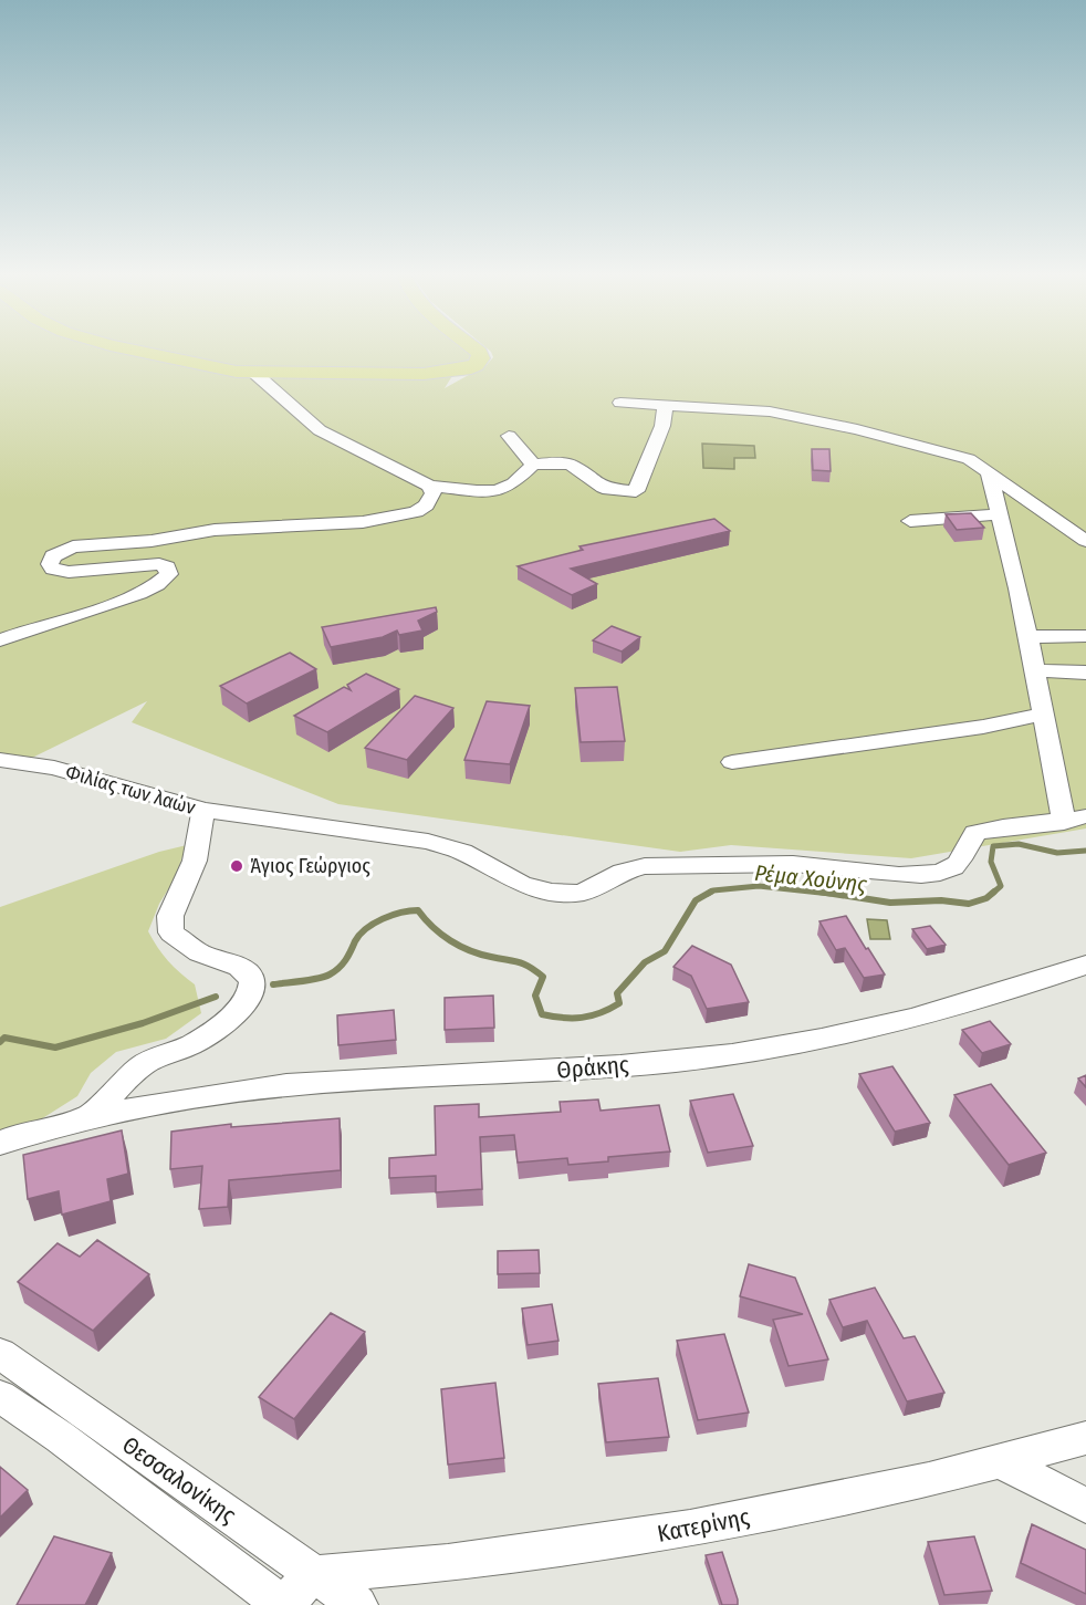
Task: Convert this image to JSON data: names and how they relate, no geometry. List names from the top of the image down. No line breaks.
{"streets":{"street":["Φιλίας των λαών","Θράκης","Θεσσαλονίκης","Κατερίνης"]},"crossings":[["Φιλίας των λαών","Θράκης"],["Θεσσαλονίκης","Κατερίνης"]],"water":["Ρέμα Χούνης"],"places":["Άγιος Γεώργιος"]}
